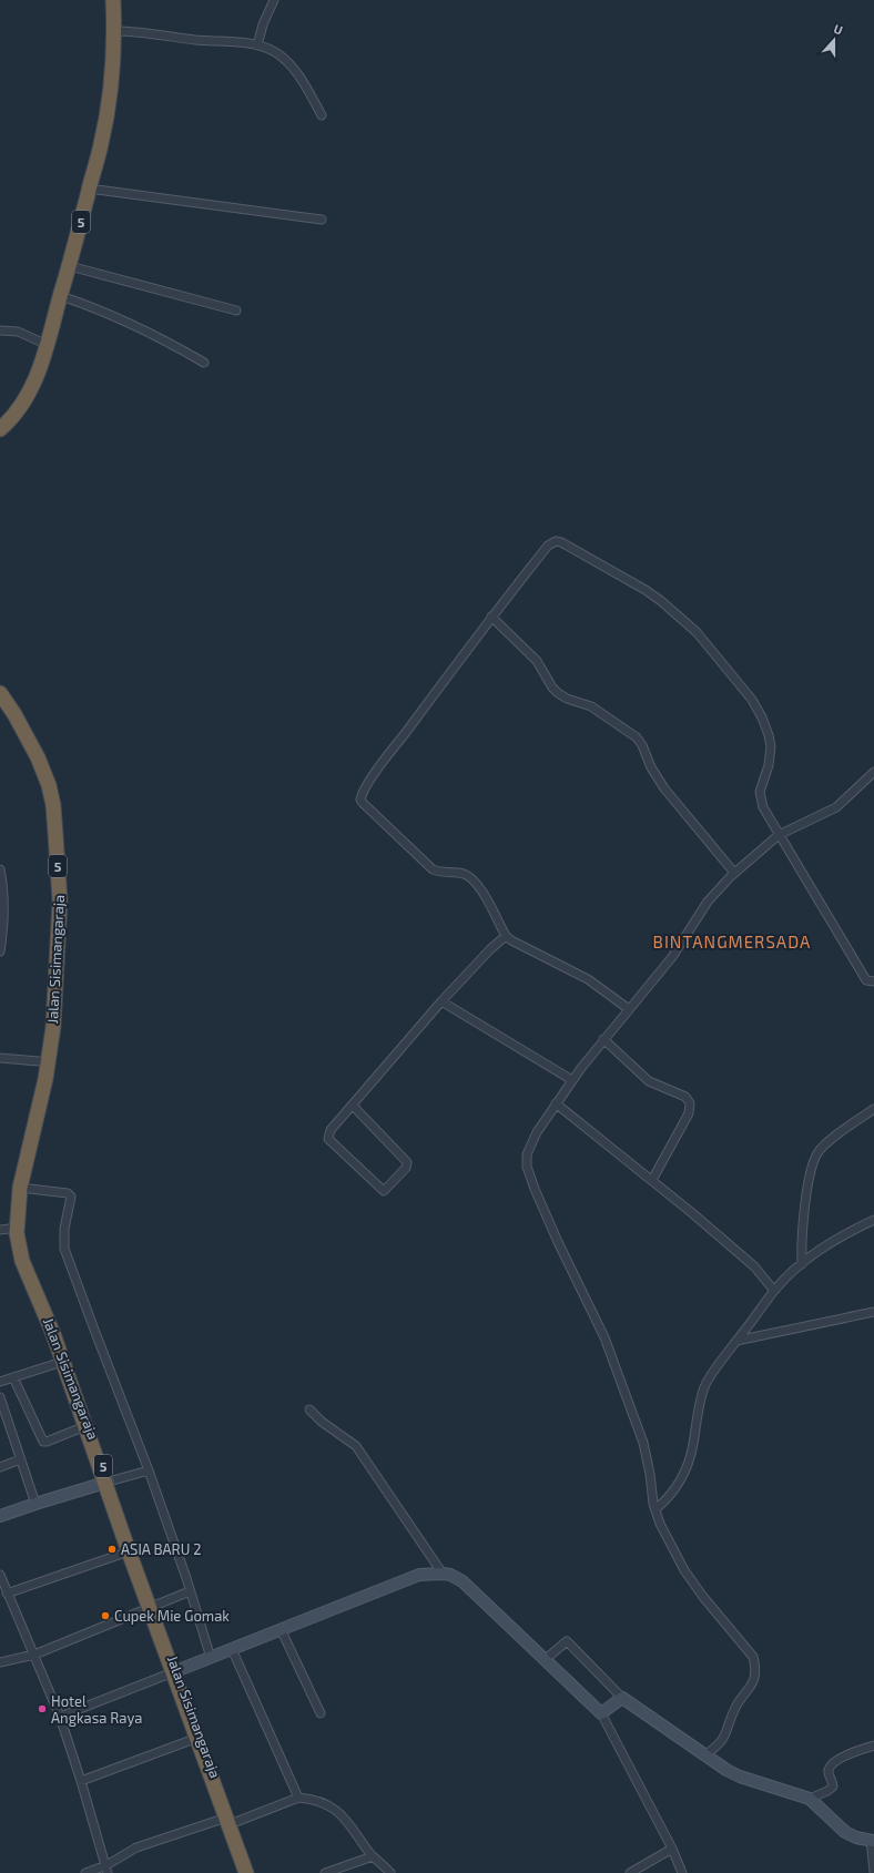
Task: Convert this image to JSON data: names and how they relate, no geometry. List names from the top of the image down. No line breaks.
{"streets":{"highway":["5","Jalan Sisimangaraja"]},"districts":["BINTANGMERSADA"],"places":["ASIA BARU 2","Cupek Mie Gomak","Hotel Angkasa Raya"],"north":"top"}
